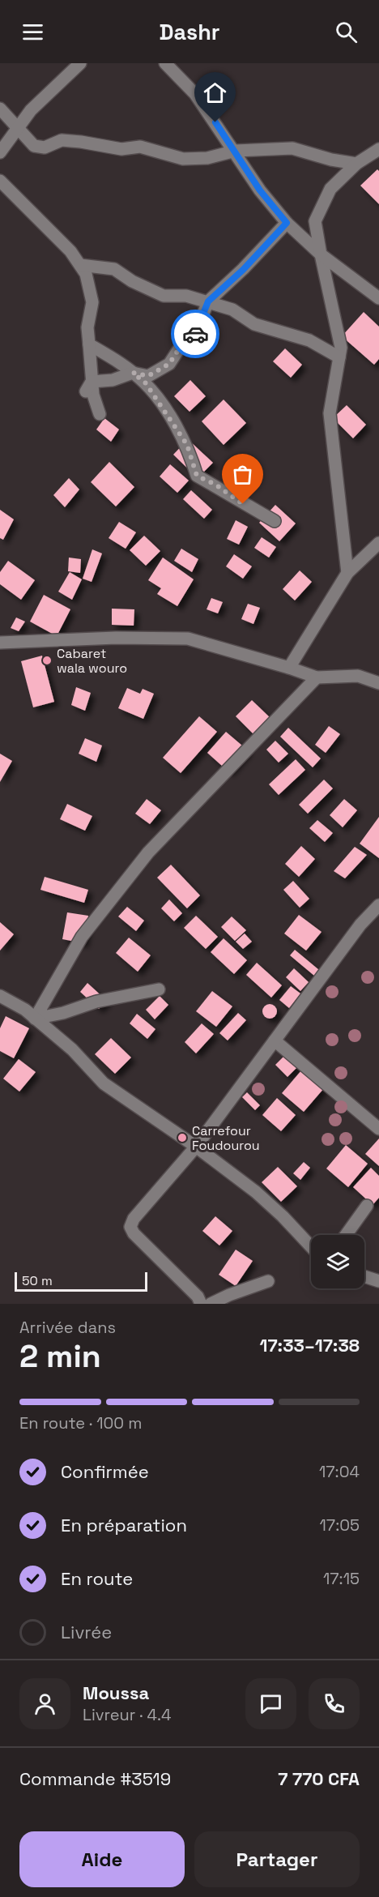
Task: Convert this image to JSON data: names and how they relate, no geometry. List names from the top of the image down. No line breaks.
{"places":["Cabaret wala wouro","Carrefour Foudourou"],"scale_bar":"50 m","page":{"header":"Dashr","scale":"50 m","heading":["2 min","Arrivée dans","17:33–17:38"],"panel":["Moussa","Livreur · 4.4","Commande #3519","7 770 CFA"],"bar":"En route · 100 m","list":[["Confirmée","17:04"],["En préparation","17:05"],["En route","17:15"],"Livrée"],"buttons":["Aide","Partager"]}}
